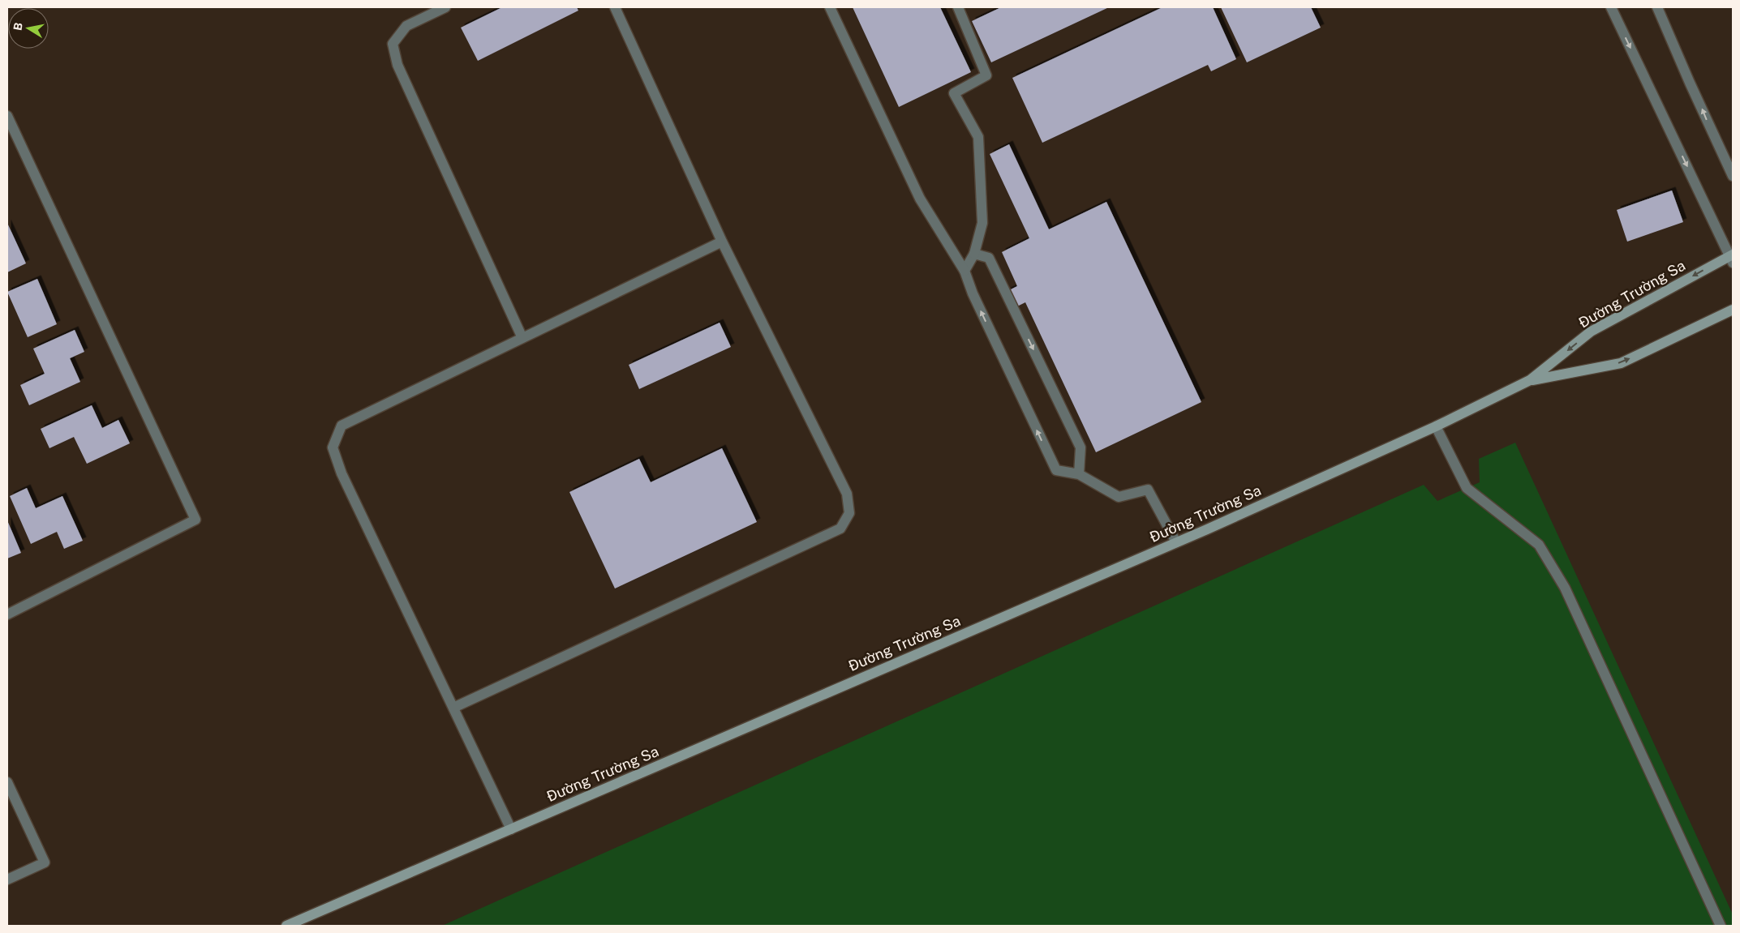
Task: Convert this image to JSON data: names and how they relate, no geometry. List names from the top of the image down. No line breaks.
{"streets":{"main road":["Đường Trường Sa"]},"north":"left"}
